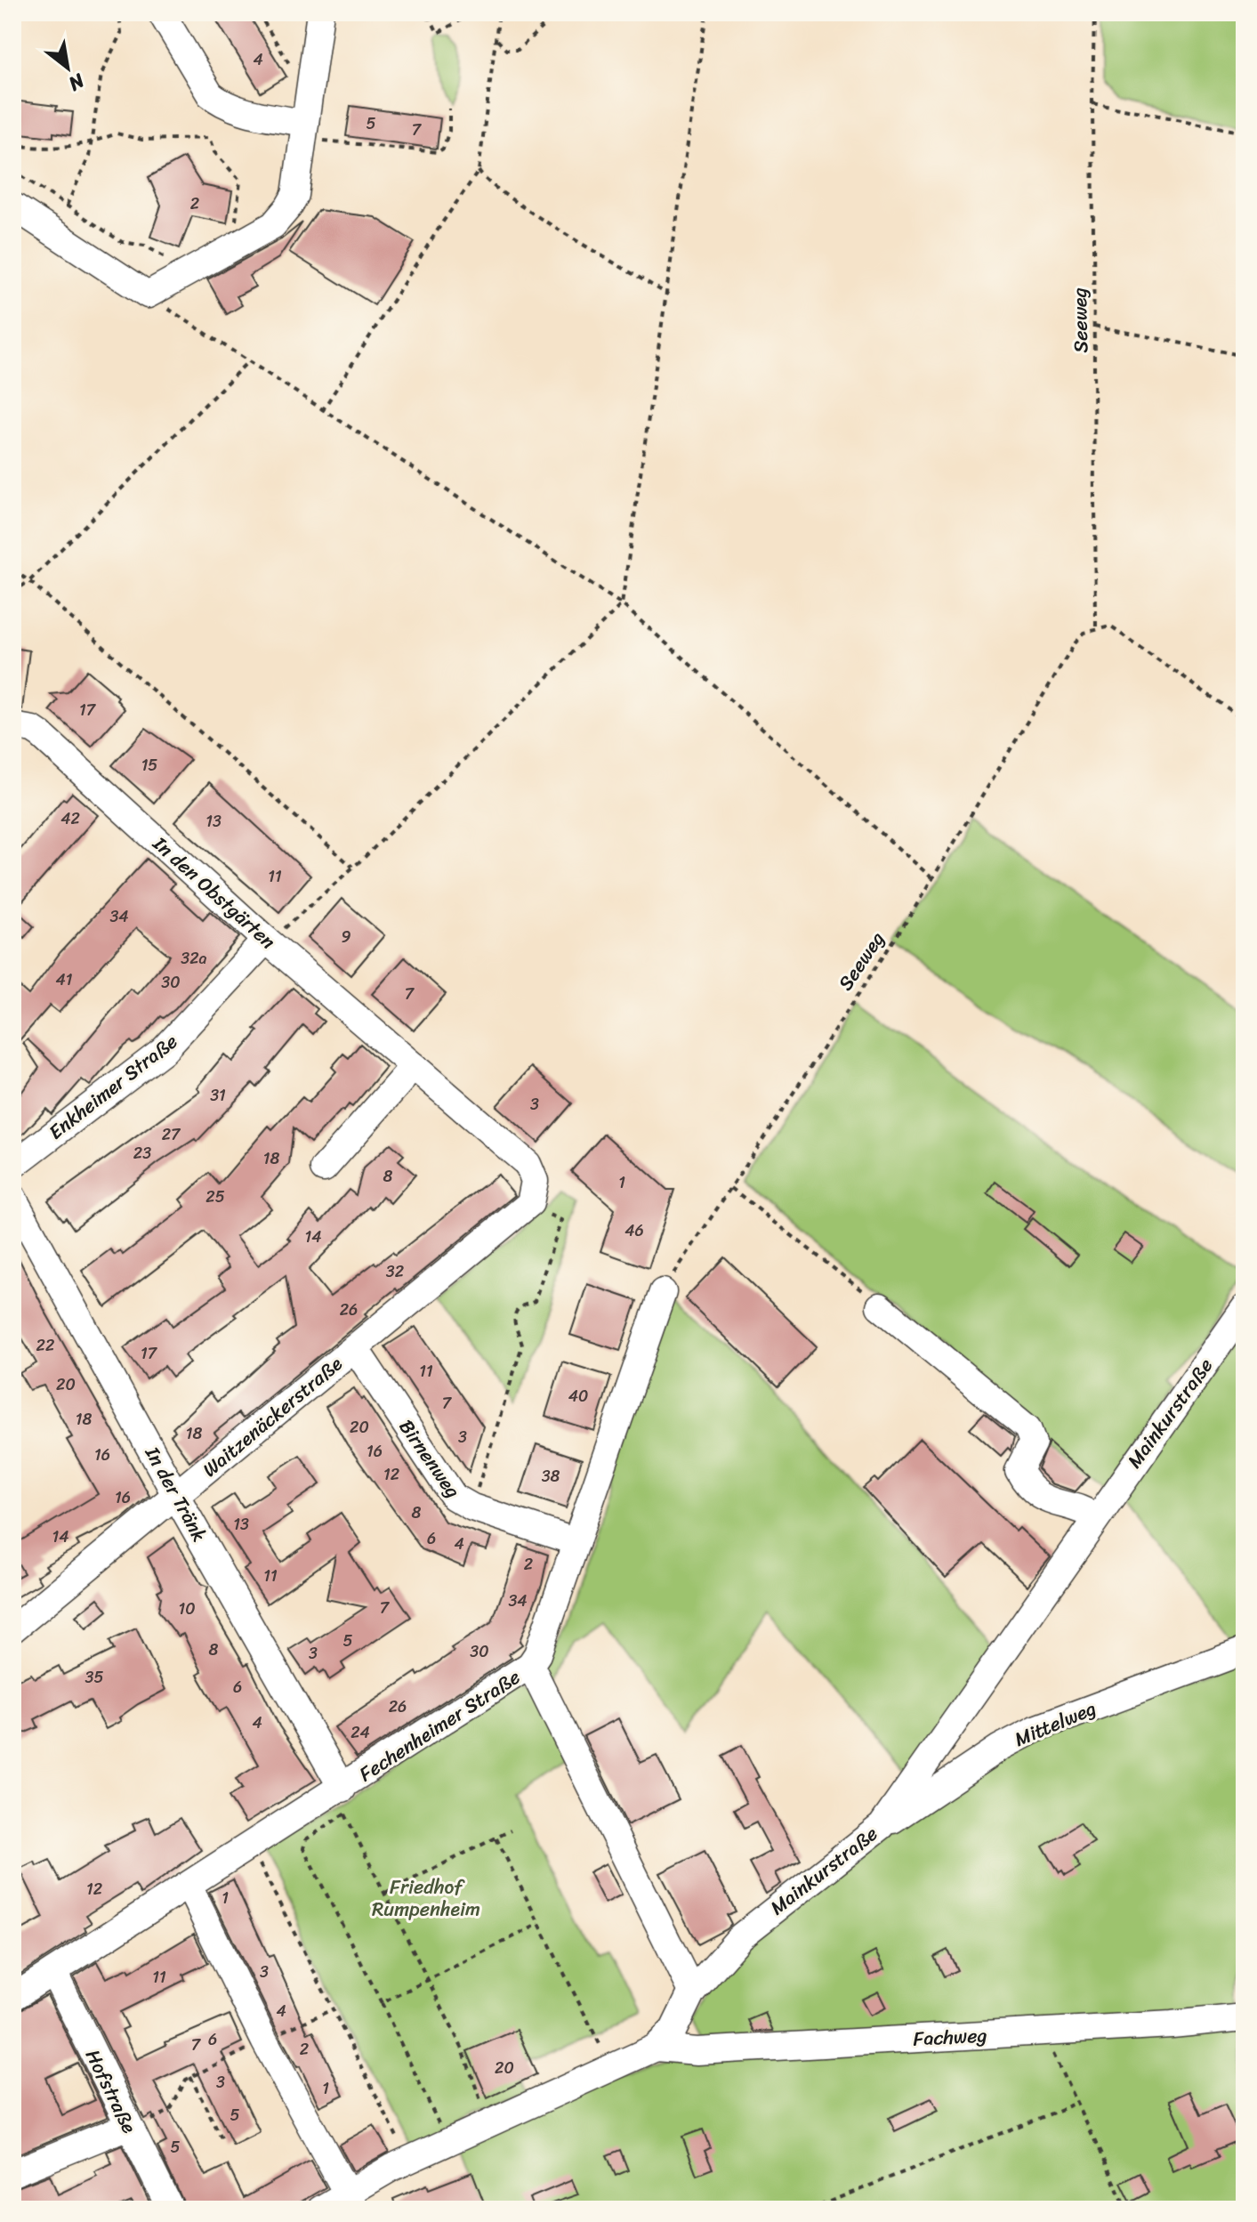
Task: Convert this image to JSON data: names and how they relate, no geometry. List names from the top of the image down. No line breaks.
{"streets":{"street":["In den Obstgärten","Enkheimer Straße","Mainkurstraße","Waitzenäckerstraße","Birnenweg","In der Tränk","Mittelweg","Fechenheimer Straße","Fachweg","Hofstraße"],"path":["Seeweg"]},"crossings":[["Seeweg","Fechenheimer Straße"],["In den Obstgärten","Enkheimer Straße"],["In den Obstgärten","Waitzenäckerstraße"],["Mainkurstraße","Mittelweg"],["Mainkurstraße","Fachweg"],["Waitzenäckerstraße","Birnenweg"],["Waitzenäckerstraße","In der Tränk"],["Birnenweg","Fechenheimer Straße"],["In der Tränk","Fechenheimer Straße"],["Fechenheimer Straße","Hofstraße"]],"parks":["Friedhof Rumpenheim"],"house_numbers":["4","5","7","2","17","15","42","13","11","34","9","32a","41","30","7","31","3","27","23","18","8","1","25","46","14","32","26","22","17","11","20","40","7","18","20","18","3","16","16","12","38","16","8","13","14","6","4","2","11","34","7","10","5","8","30","3","35","6","26","4","24","12","1","3","11","4","6","7","2","20","3","1","5","5"],"north":"bottom right"}
